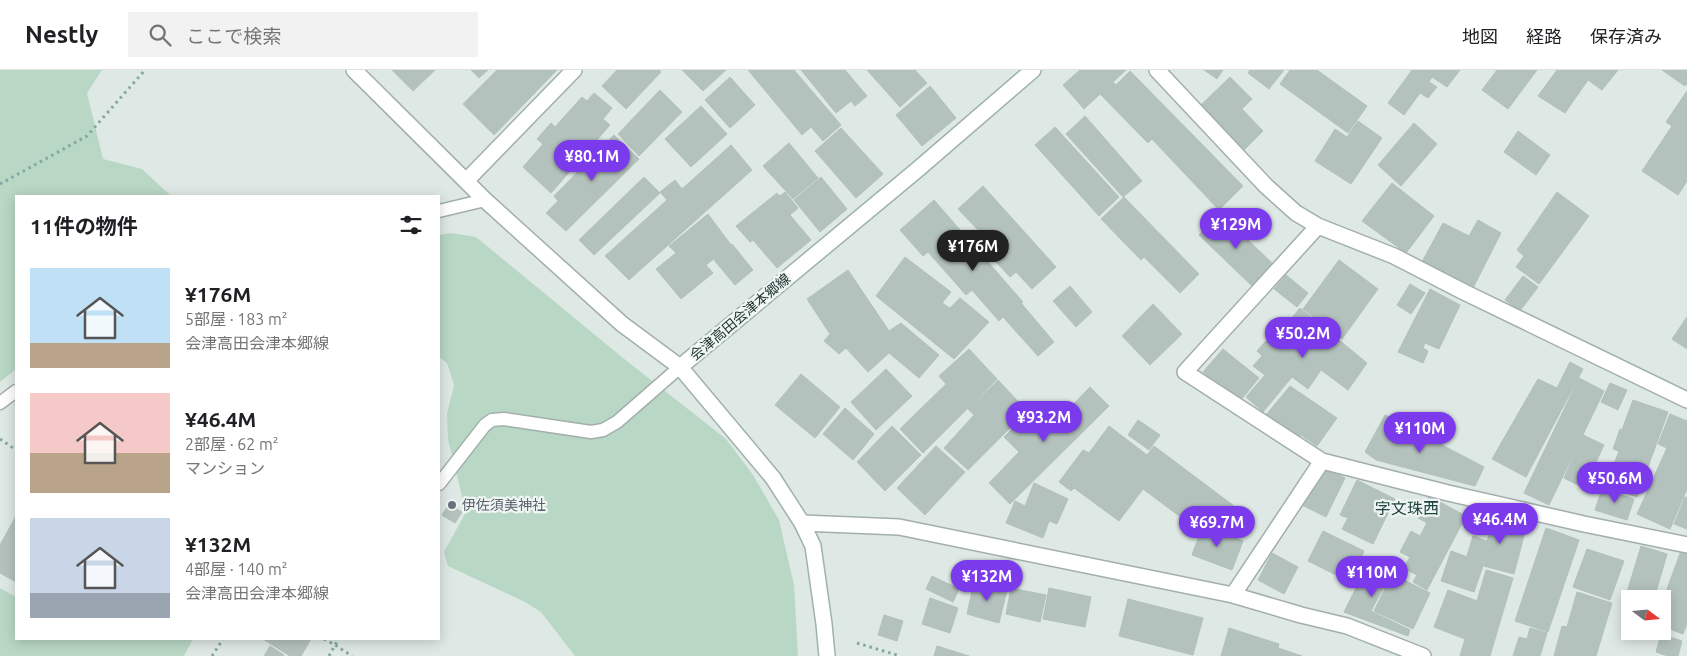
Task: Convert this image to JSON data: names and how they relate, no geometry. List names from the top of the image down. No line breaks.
{"streets":{"street":["会津高田会津本郷線"]},"districts":["字文珠西"],"places":["伊佐須美神社"],"north":"right","page":{"header":"Nestly","search":"ここで検索","nav":["地図","経路","保存済み"],"price":["¥80.1M","¥129M","¥176M","¥50.2M","¥93.2M","¥110M","¥50.6M","¥46.4M","¥69.7M","¥110M","¥132M"],"heading":"11件の物件","list":[{"name":"¥176M","note":"5部屋 · 183 m² · 会津高田会津本郷線"},{"name":"¥46.4M","note":"2部屋 · 62 m² · マンション"},{"name":"¥132M","note":"4部屋 · 140 m² · 会津高田会津本郷線"}]}}
